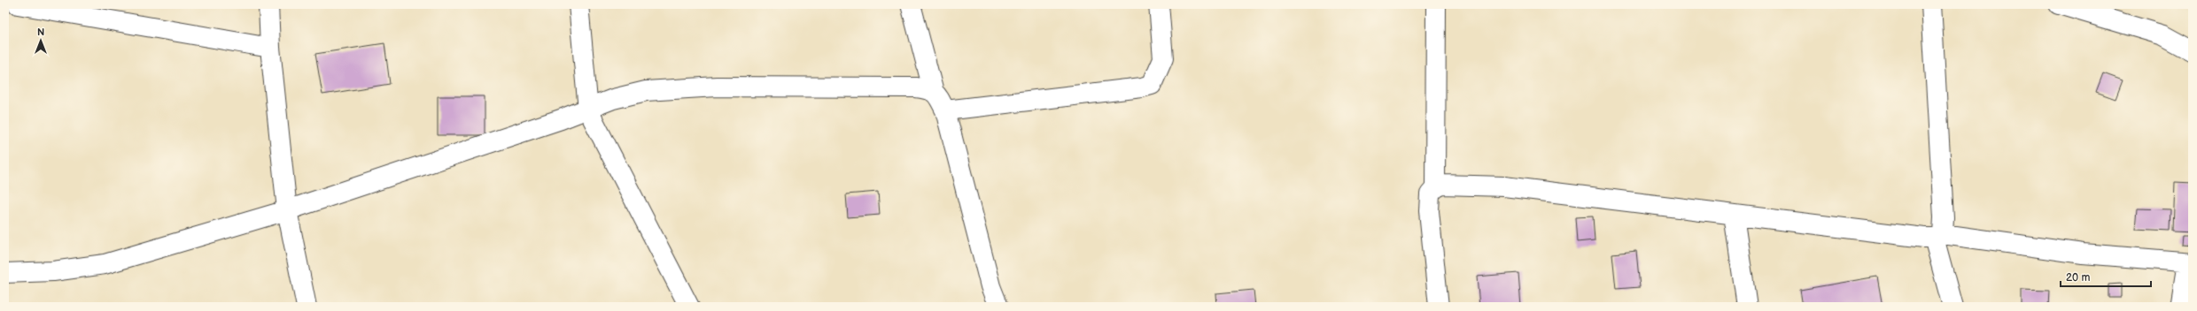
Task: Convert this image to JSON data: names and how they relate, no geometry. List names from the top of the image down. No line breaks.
{"scale_bar":"20 m","north":"top"}
